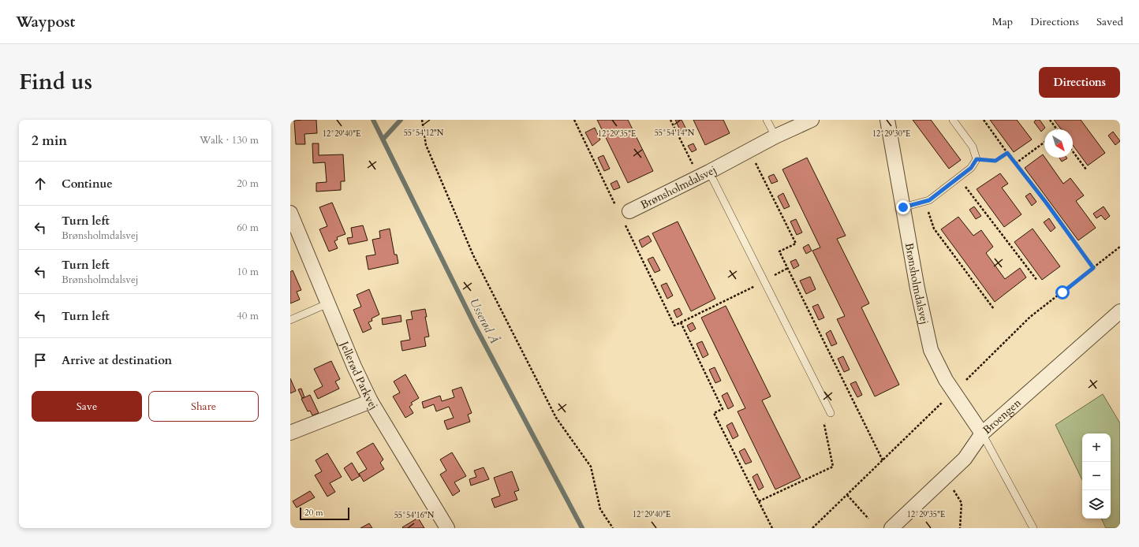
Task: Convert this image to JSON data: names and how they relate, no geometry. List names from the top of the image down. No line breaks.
{"streets":{"street":["Brønsholmdalsvej","Jellerød Parkvej","Broengen"]},"crossings":[["Brønsholmdalsvej","Broengen"]],"water":["Usserød Å"],"scale_bar":"20 m","north":"bottom right","page":{"header":"Waypost","nav":["Map","Directions","Saved"],"title":"Find us","buttons":["Directions",["Save","Share"]],"heading":["2 min","Walk · 130 m"],"list":[["Continue","20 m"],["Turn left","Brønsholmdalsvej","60 m"],["Turn left","Brønsholmdalsvej","10 m"],["Turn left","40 m"],"Arrive at destination"],"map_buttons":["+","−"],"scale":"20 m"},"coordinates":["55°54'12\"N","55°54'14\"N","12°29'40\"E","12°29'35\"E","12°29'30\"E","55°54'16\"N"]}
